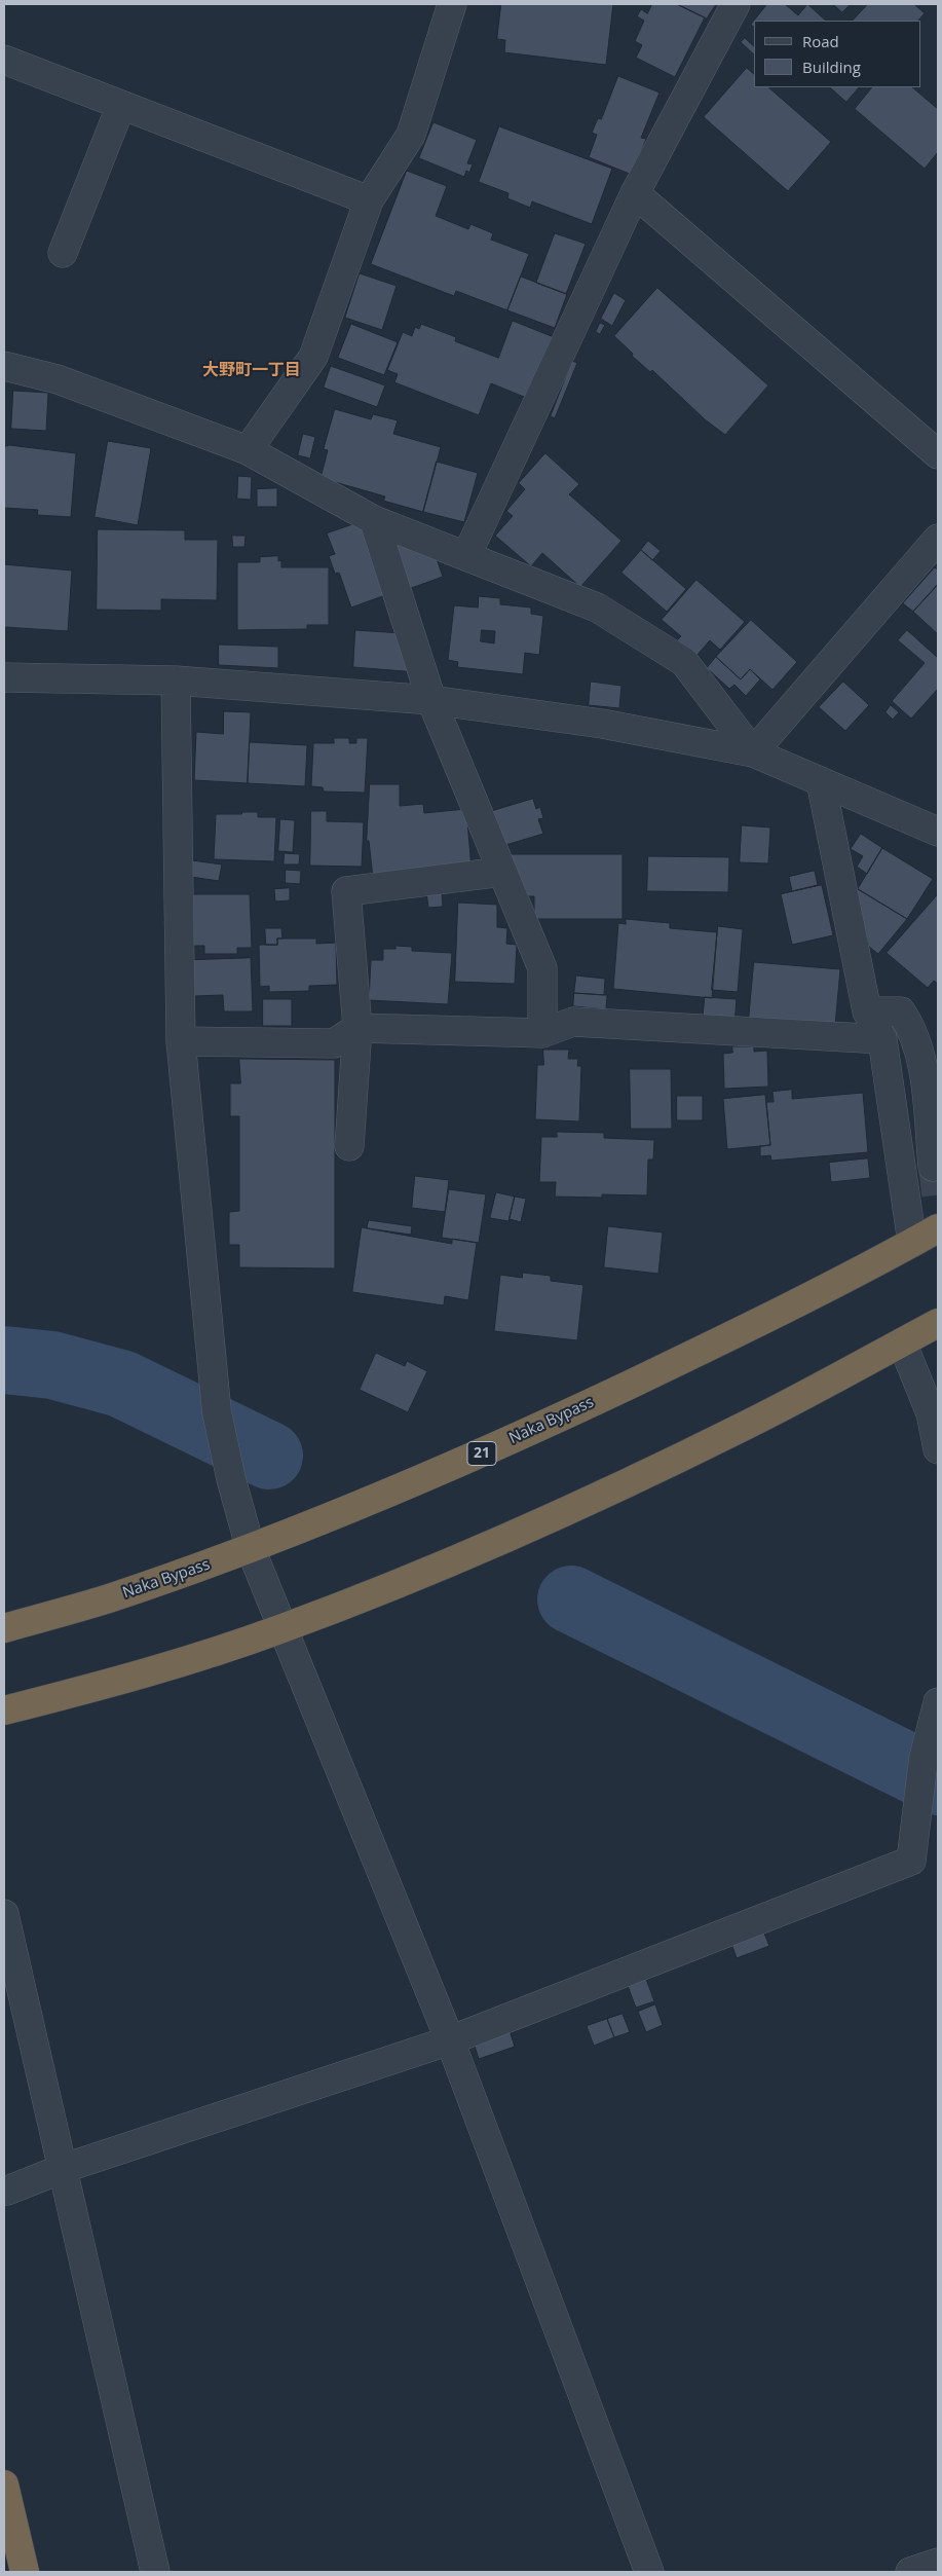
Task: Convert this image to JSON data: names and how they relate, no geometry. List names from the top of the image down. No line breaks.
{"streets":{"highway":["Naka Bypass","21"]},"districts":["大野町一丁目"],"legend":["Road","Building"]}
